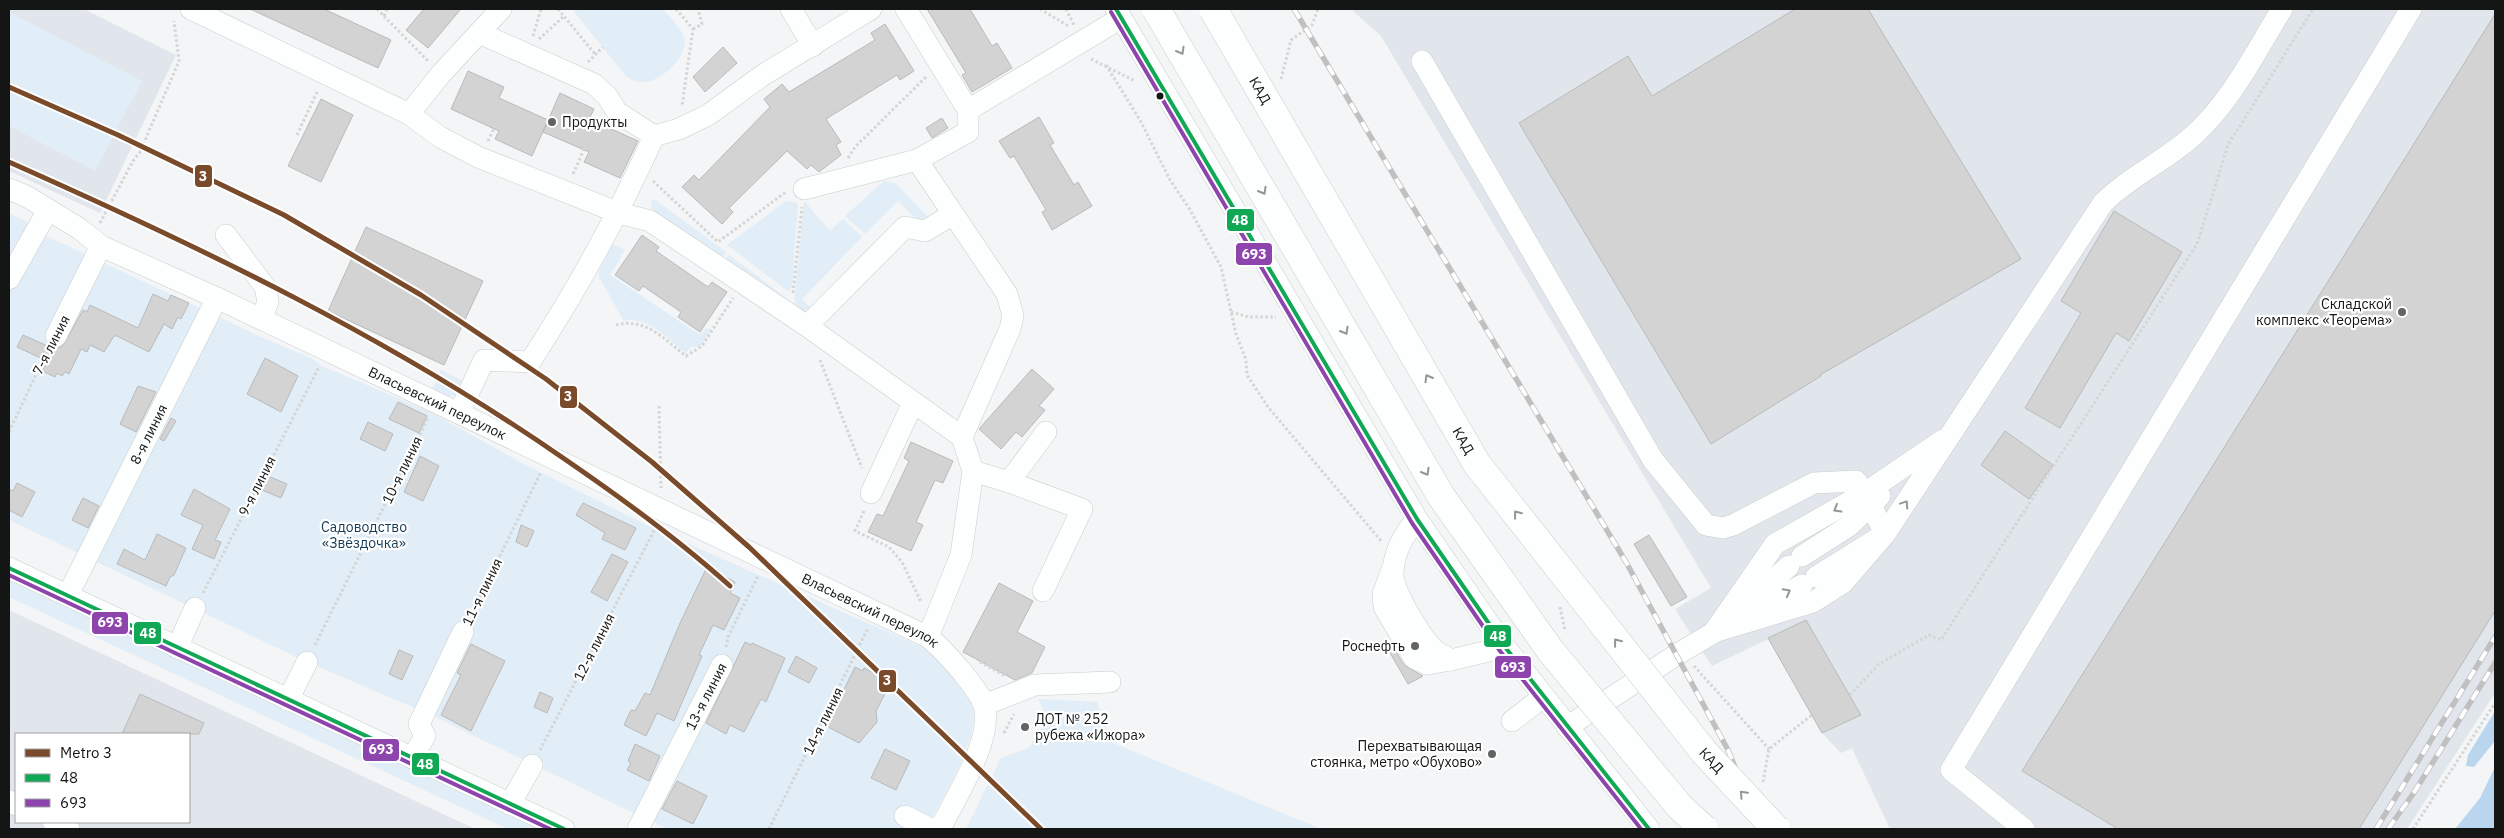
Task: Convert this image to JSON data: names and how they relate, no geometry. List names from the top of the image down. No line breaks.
{"streets":{"highway":["КАД"],"street":["7-я линия","Власьевский переулок","8-я линия","11-я линия","13-я линия"],"path":["10-я линия","9-я линия","12-я линия","14-я линия"]},"crossings":[["7-я линия","Власьевский переулок"],["Власьевский переулок","8-я линия"],["Власьевский переулок","10-я линия"],["Власьевский переулок","11-я линия"],["Власьевский переулок","12-я линия"],["Власьевский переулок","14-я линия"]],"parks":["Садоводство «Звёздочка»"],"places":["Продукты","Складской комплекс «Теорема»","Роснефть","ДОТ № 252 рубежа «Ижора»","Перехватывающая стоянка, метро «Обухово»"],"lines":["transit line 48","transit line 693","metro line 3"],"legend":["Metro 3","48","693"]}
